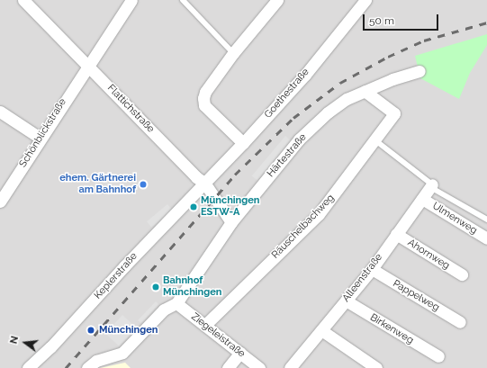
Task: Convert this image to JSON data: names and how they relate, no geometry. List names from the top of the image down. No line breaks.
{"streets":{"street":["Goethestraße","Flattichstraße","Schönblickstraße","Härtestraße","Ulmenweg","Räuschelbachweg","Ahornweg","Keplerstraße","Alleenstraße","Pappelweg","Birkenweg","Ziegeleistraße"]},"crossings":[["Goethestraße","Flattichstraße"],["Goethestraße","Keplerstraße"],["Flattichstraße","Schönblickstraße"],["Flattichstraße","Härtestraße"],["Flattichstraße","Keplerstraße"],["Härtestraße","Räuschelbachweg"],["Härtestraße","Ziegeleistraße"],["Ulmenweg","Alleenstraße"],["Räuschelbachweg","Ziegeleistraße"],["Ahornweg","Alleenstraße"],["Alleenstraße","Pappelweg"],["Alleenstraße","Birkenweg"]],"places":["ehem. Gärtnerei am Bahnhof","Münchingen ESTW-A","Bahnhof Münchingen","Münchingen"],"scale_bar":"50 m","north":"left"}
